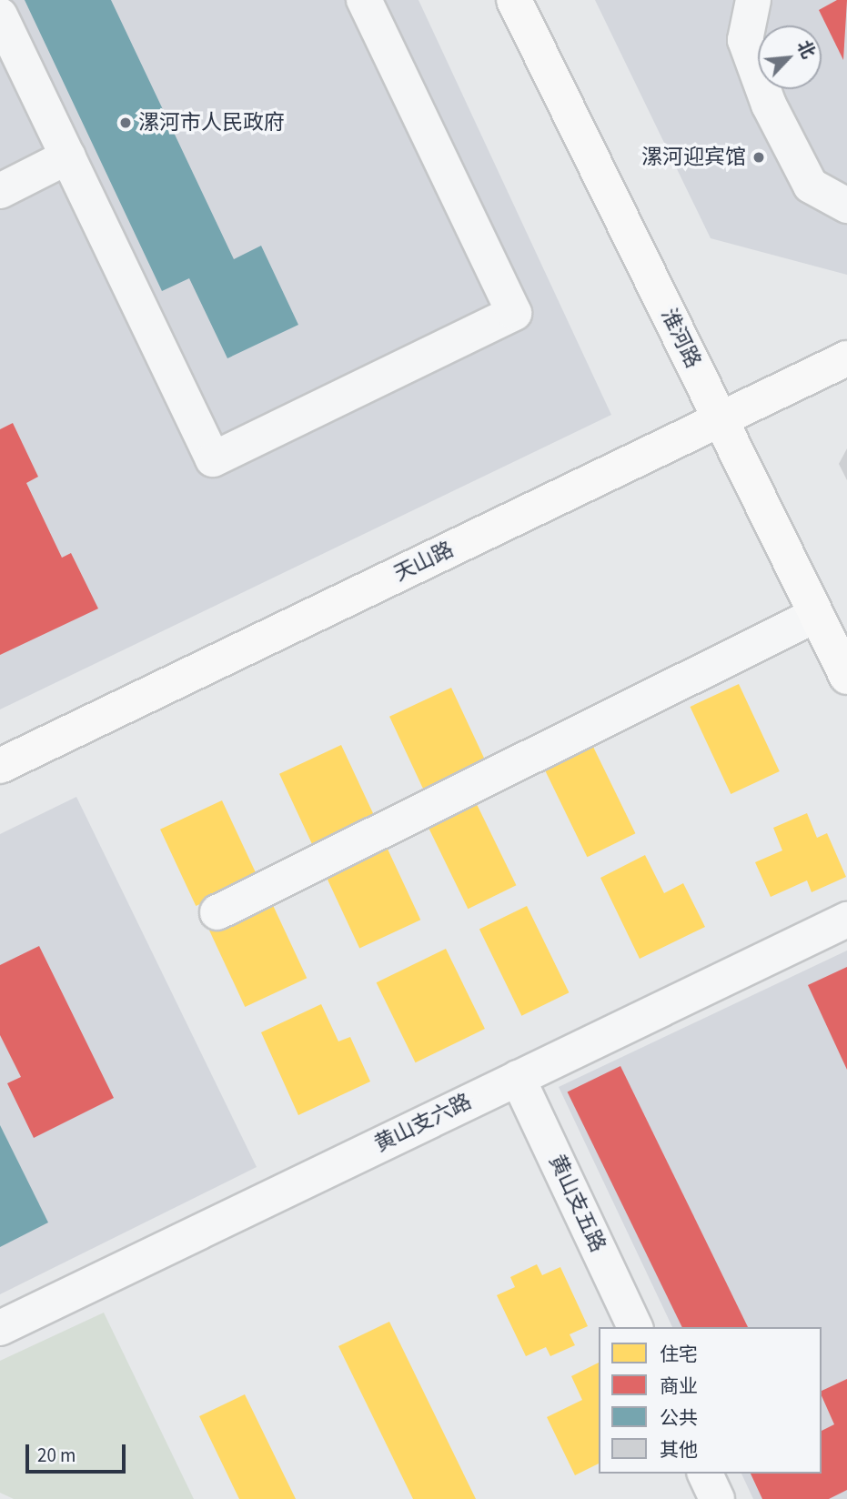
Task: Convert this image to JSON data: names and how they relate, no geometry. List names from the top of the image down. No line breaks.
{"streets":{"street":["淮河路","天山路","黄山支六路","黄山支五路"]},"crossings":[["淮河路","天山路"],["黄山支六路","黄山支五路"]],"places":["漯河市人民政府","漯河迎宾馆"],"legend":["住宅","商业","公共","其他"],"scale_bar":"20 m","north":"top right"}
